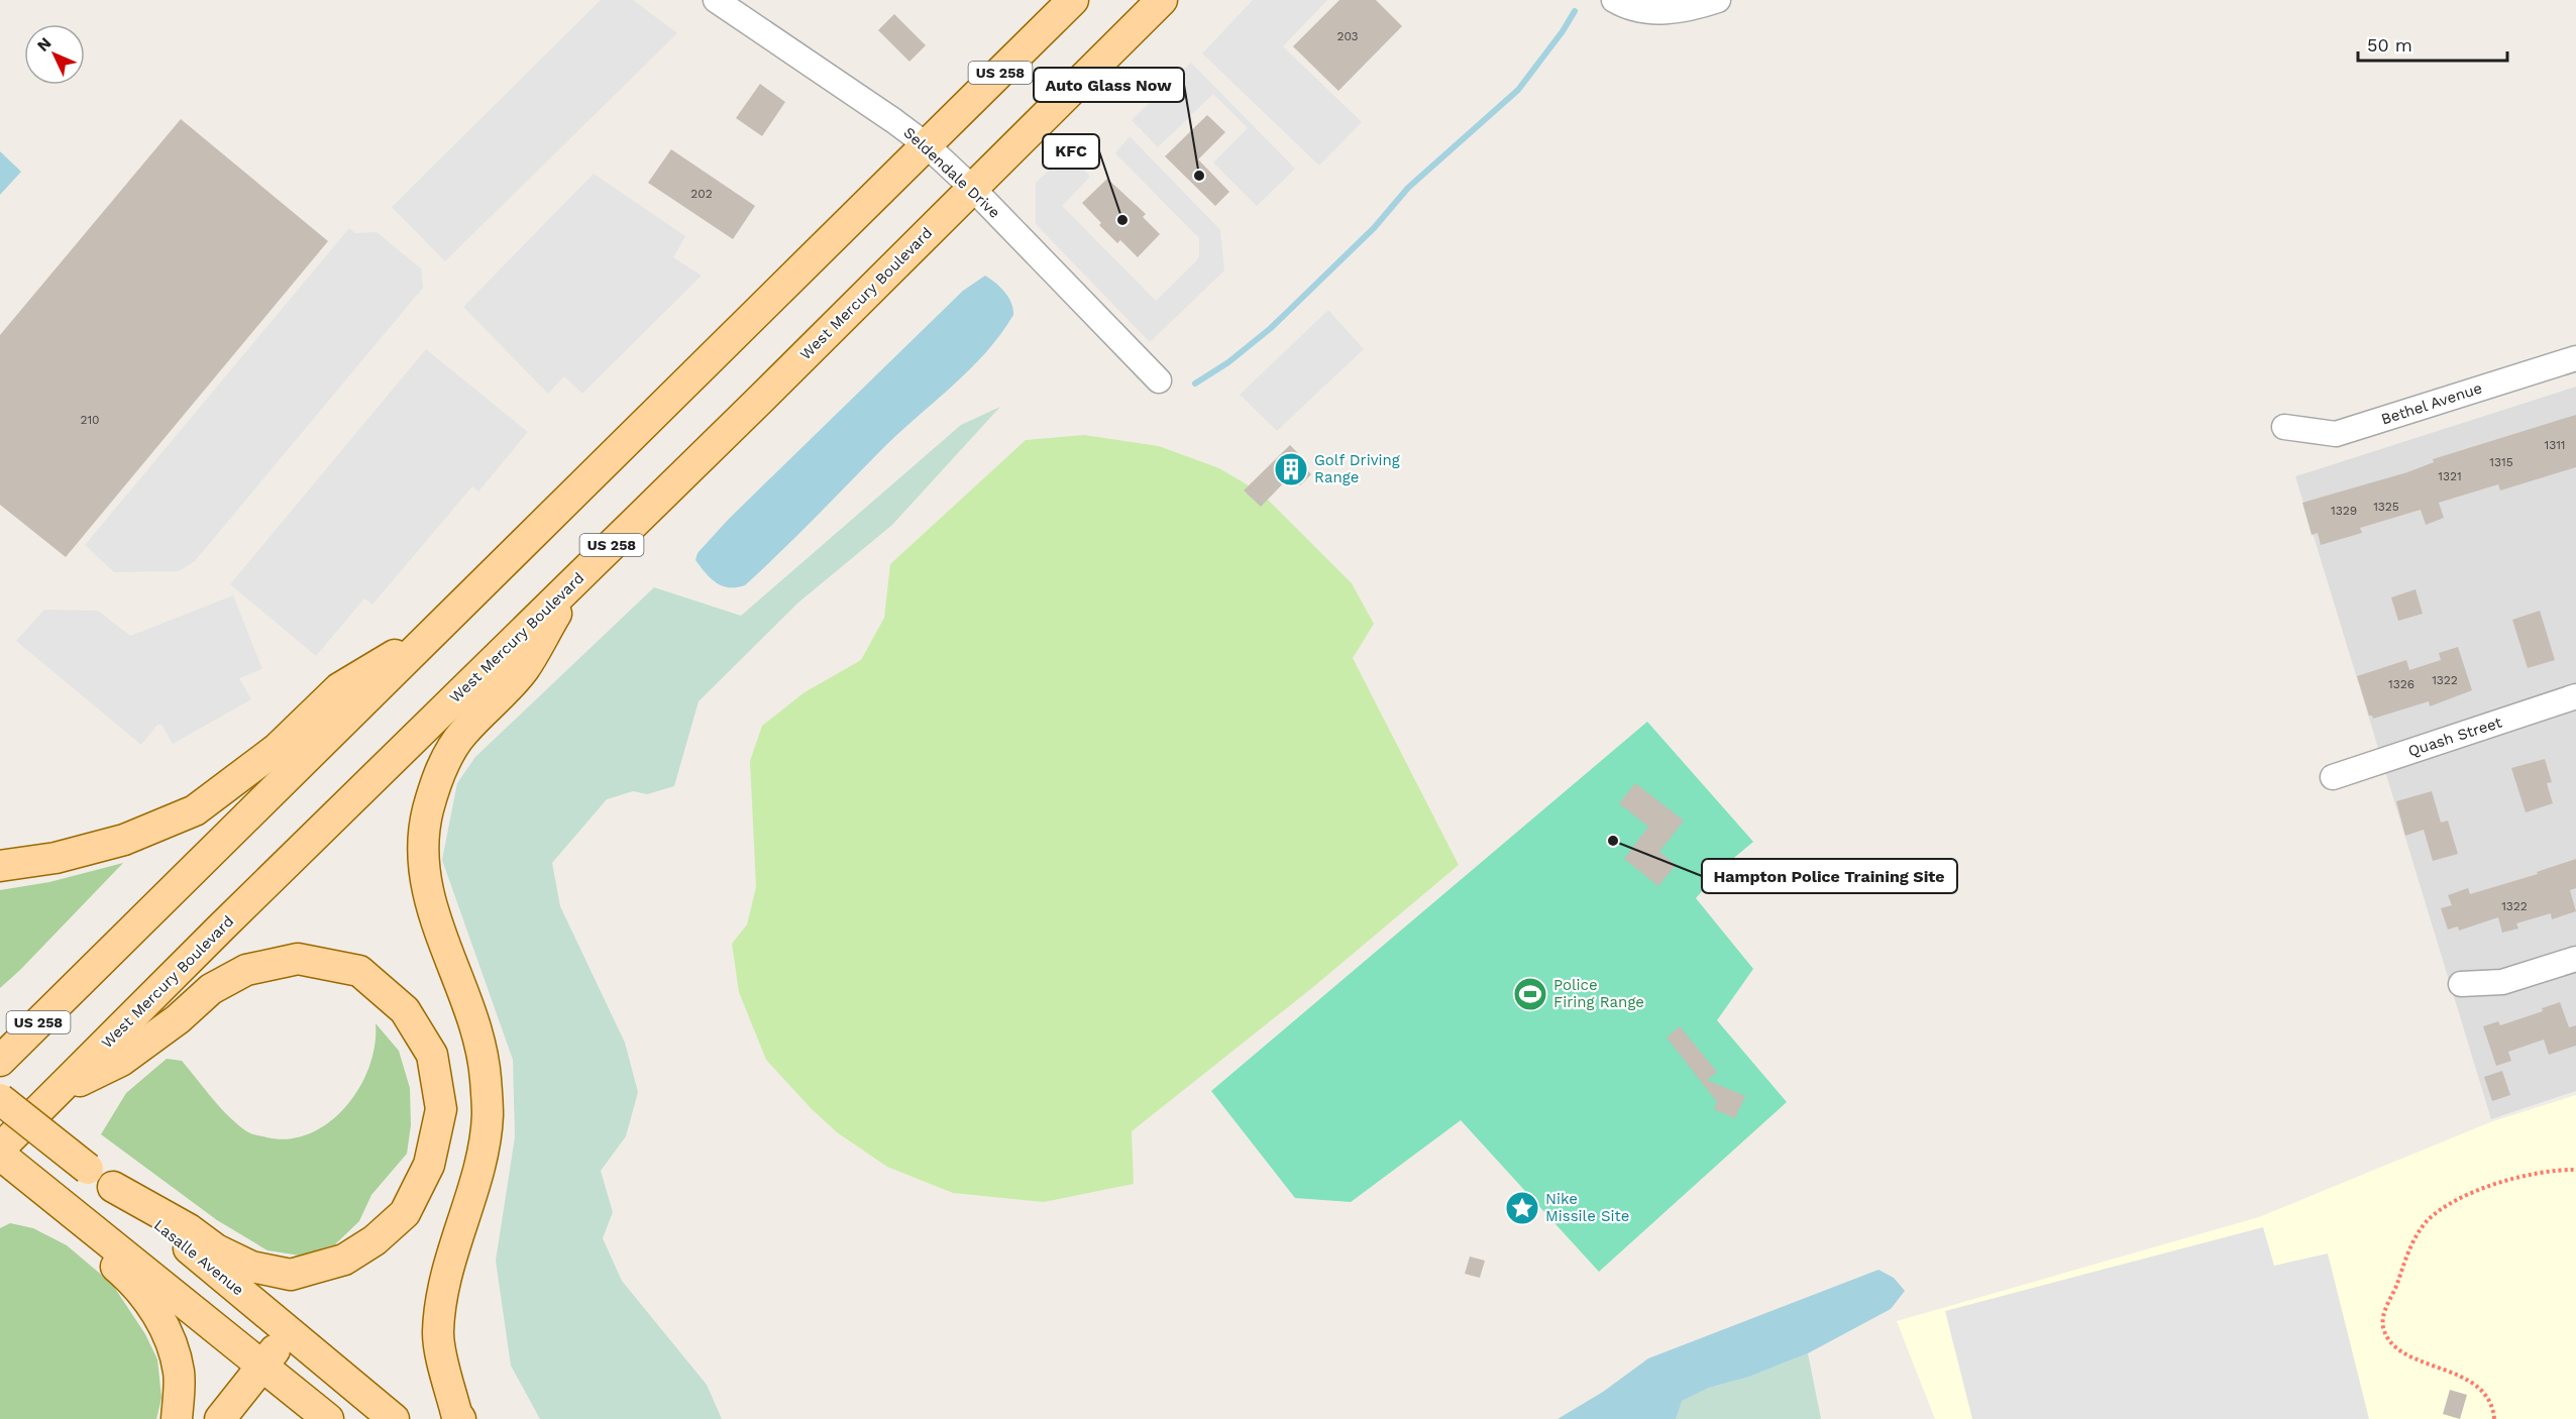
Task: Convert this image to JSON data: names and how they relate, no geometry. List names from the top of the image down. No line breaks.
{"streets":{"main road":["US 258","West Mercury Boulevard","Lasalle Avenue"],"street":["Seldendale Drive","Bethel Avenue","Quash Street"]},"crossings":[["US 258","Seldendale Drive"],["Seldendale Drive","West Mercury Boulevard"]],"places":{"other":["Auto Glass Now","KFC","Hampton Police Training Site"],"building":["Golf Driving Range"],"sports":["Police Firing Range"],"place":["Nike Missile Site"]},"house_numbers":["203","202","210","1311","1315","1321","1325","1329","1322","1326","1322"],"scale_bar":"50 m","north":"top left"}
